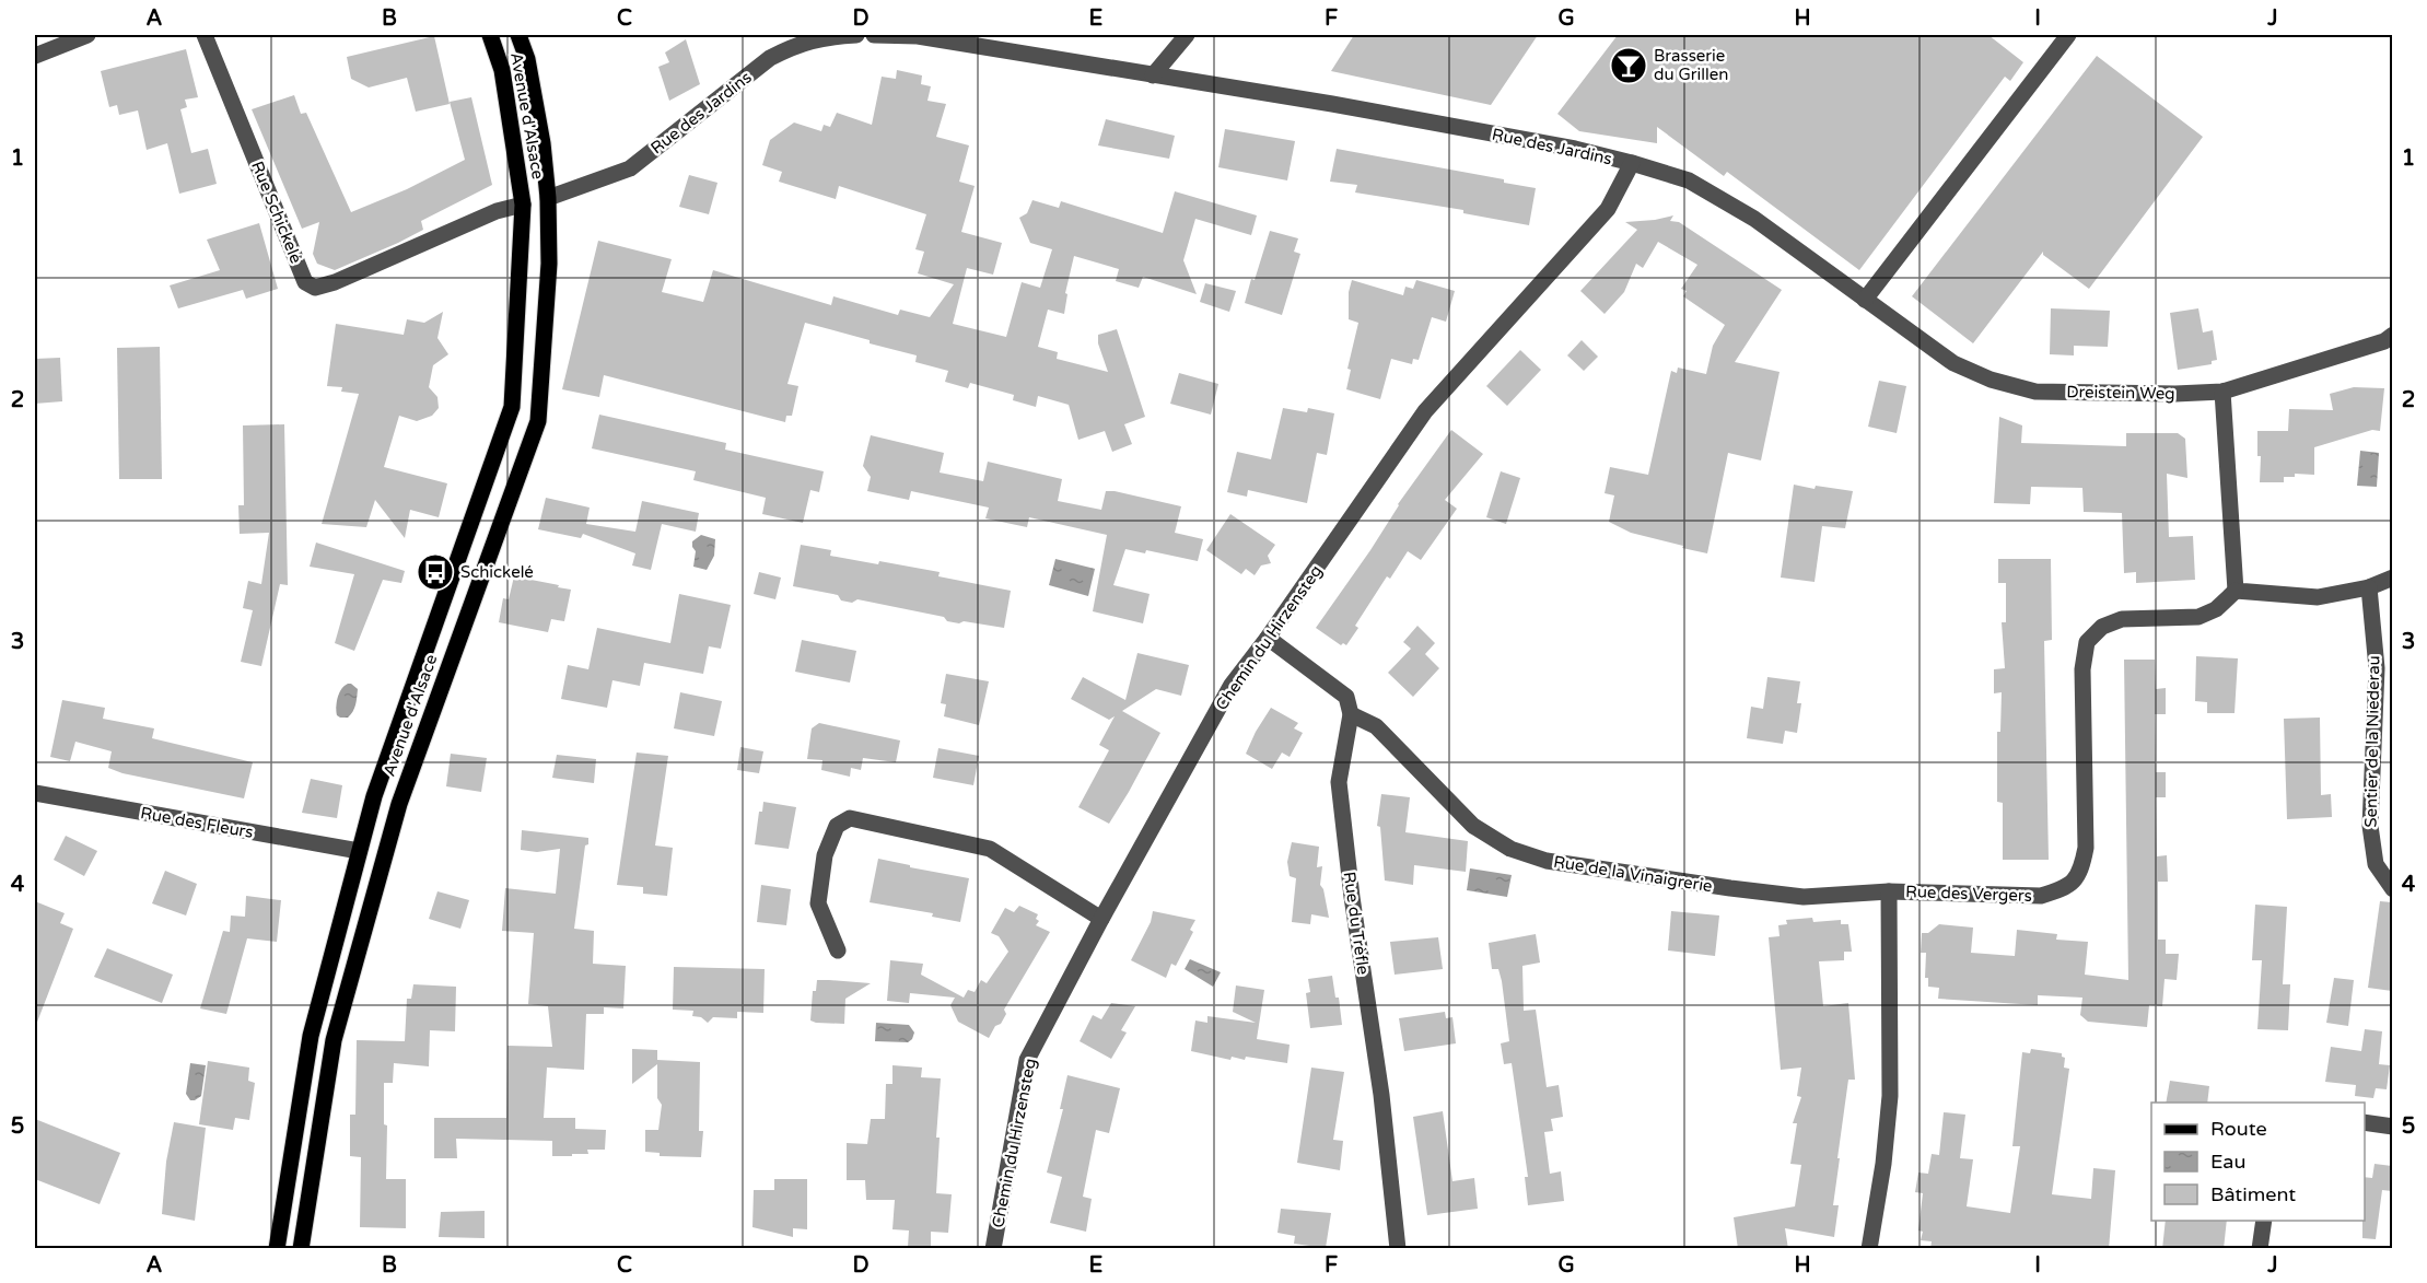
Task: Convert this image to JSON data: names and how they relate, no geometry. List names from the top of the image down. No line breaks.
{"streets":{"main road":["Avenue d'Alsace"],"street":["Rue des Jardins","Rue Schickelé","Dreistein Weg","Chemin du Hirzensteg","Sentier de la Niederau","Rue des Fleurs","Rue de la Vinaigrerie","Rue des Vergers","Rue du Trèfle"]},"crossings":[["Rue des Jardins","Avenue d'Alsace"],["Rue des Jardins","Dreistein Weg"],["Rue des Jardins","Chemin du Hirzensteg"],["Avenue d'Alsace","Rue Schickelé"],["Avenue d'Alsace","Rue des Fleurs"],["Rue de la Vinaigrerie","Rue des Vergers"],["Rue de la Vinaigrerie","Rue du Trèfle"]],"places":{"bar":["Brasserie du Grillen"],"bus stop":["Schickelé"]},"legend":["Route","Eau","Bâtiment"],"grid":{"columns":["A","B","C","D","E","F","G","H","I","J"],"rows":["1","2","3","4","5"]}}
